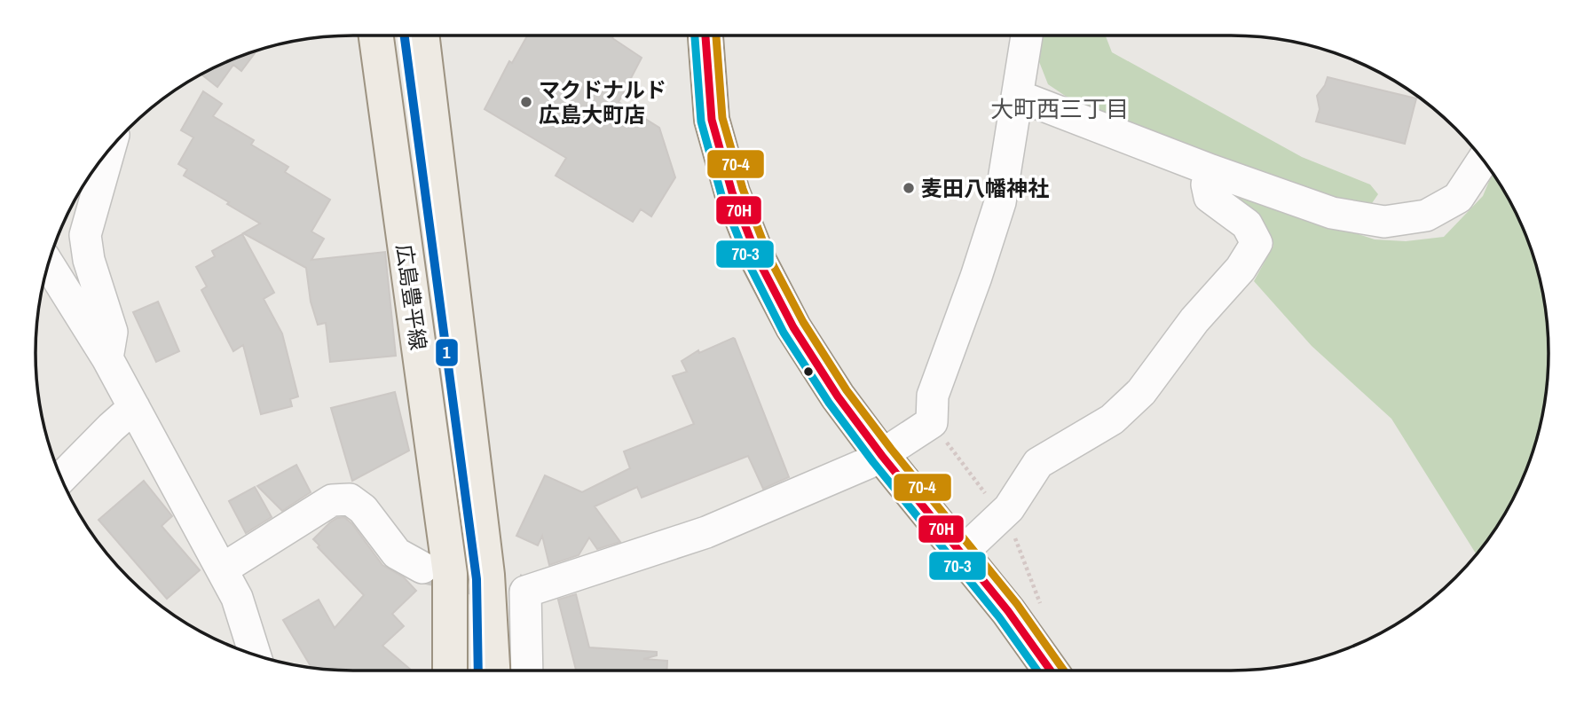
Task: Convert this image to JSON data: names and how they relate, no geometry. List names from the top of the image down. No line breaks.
{"streets":{"main road":["広島豊平線"]},"districts":["大町西三丁目"],"places":["マクドナルド 広島大町店","麦田八幡神社"],"lines":["transit line 1","transit line 70H","transit line 70-3","transit line 70-4"]}
